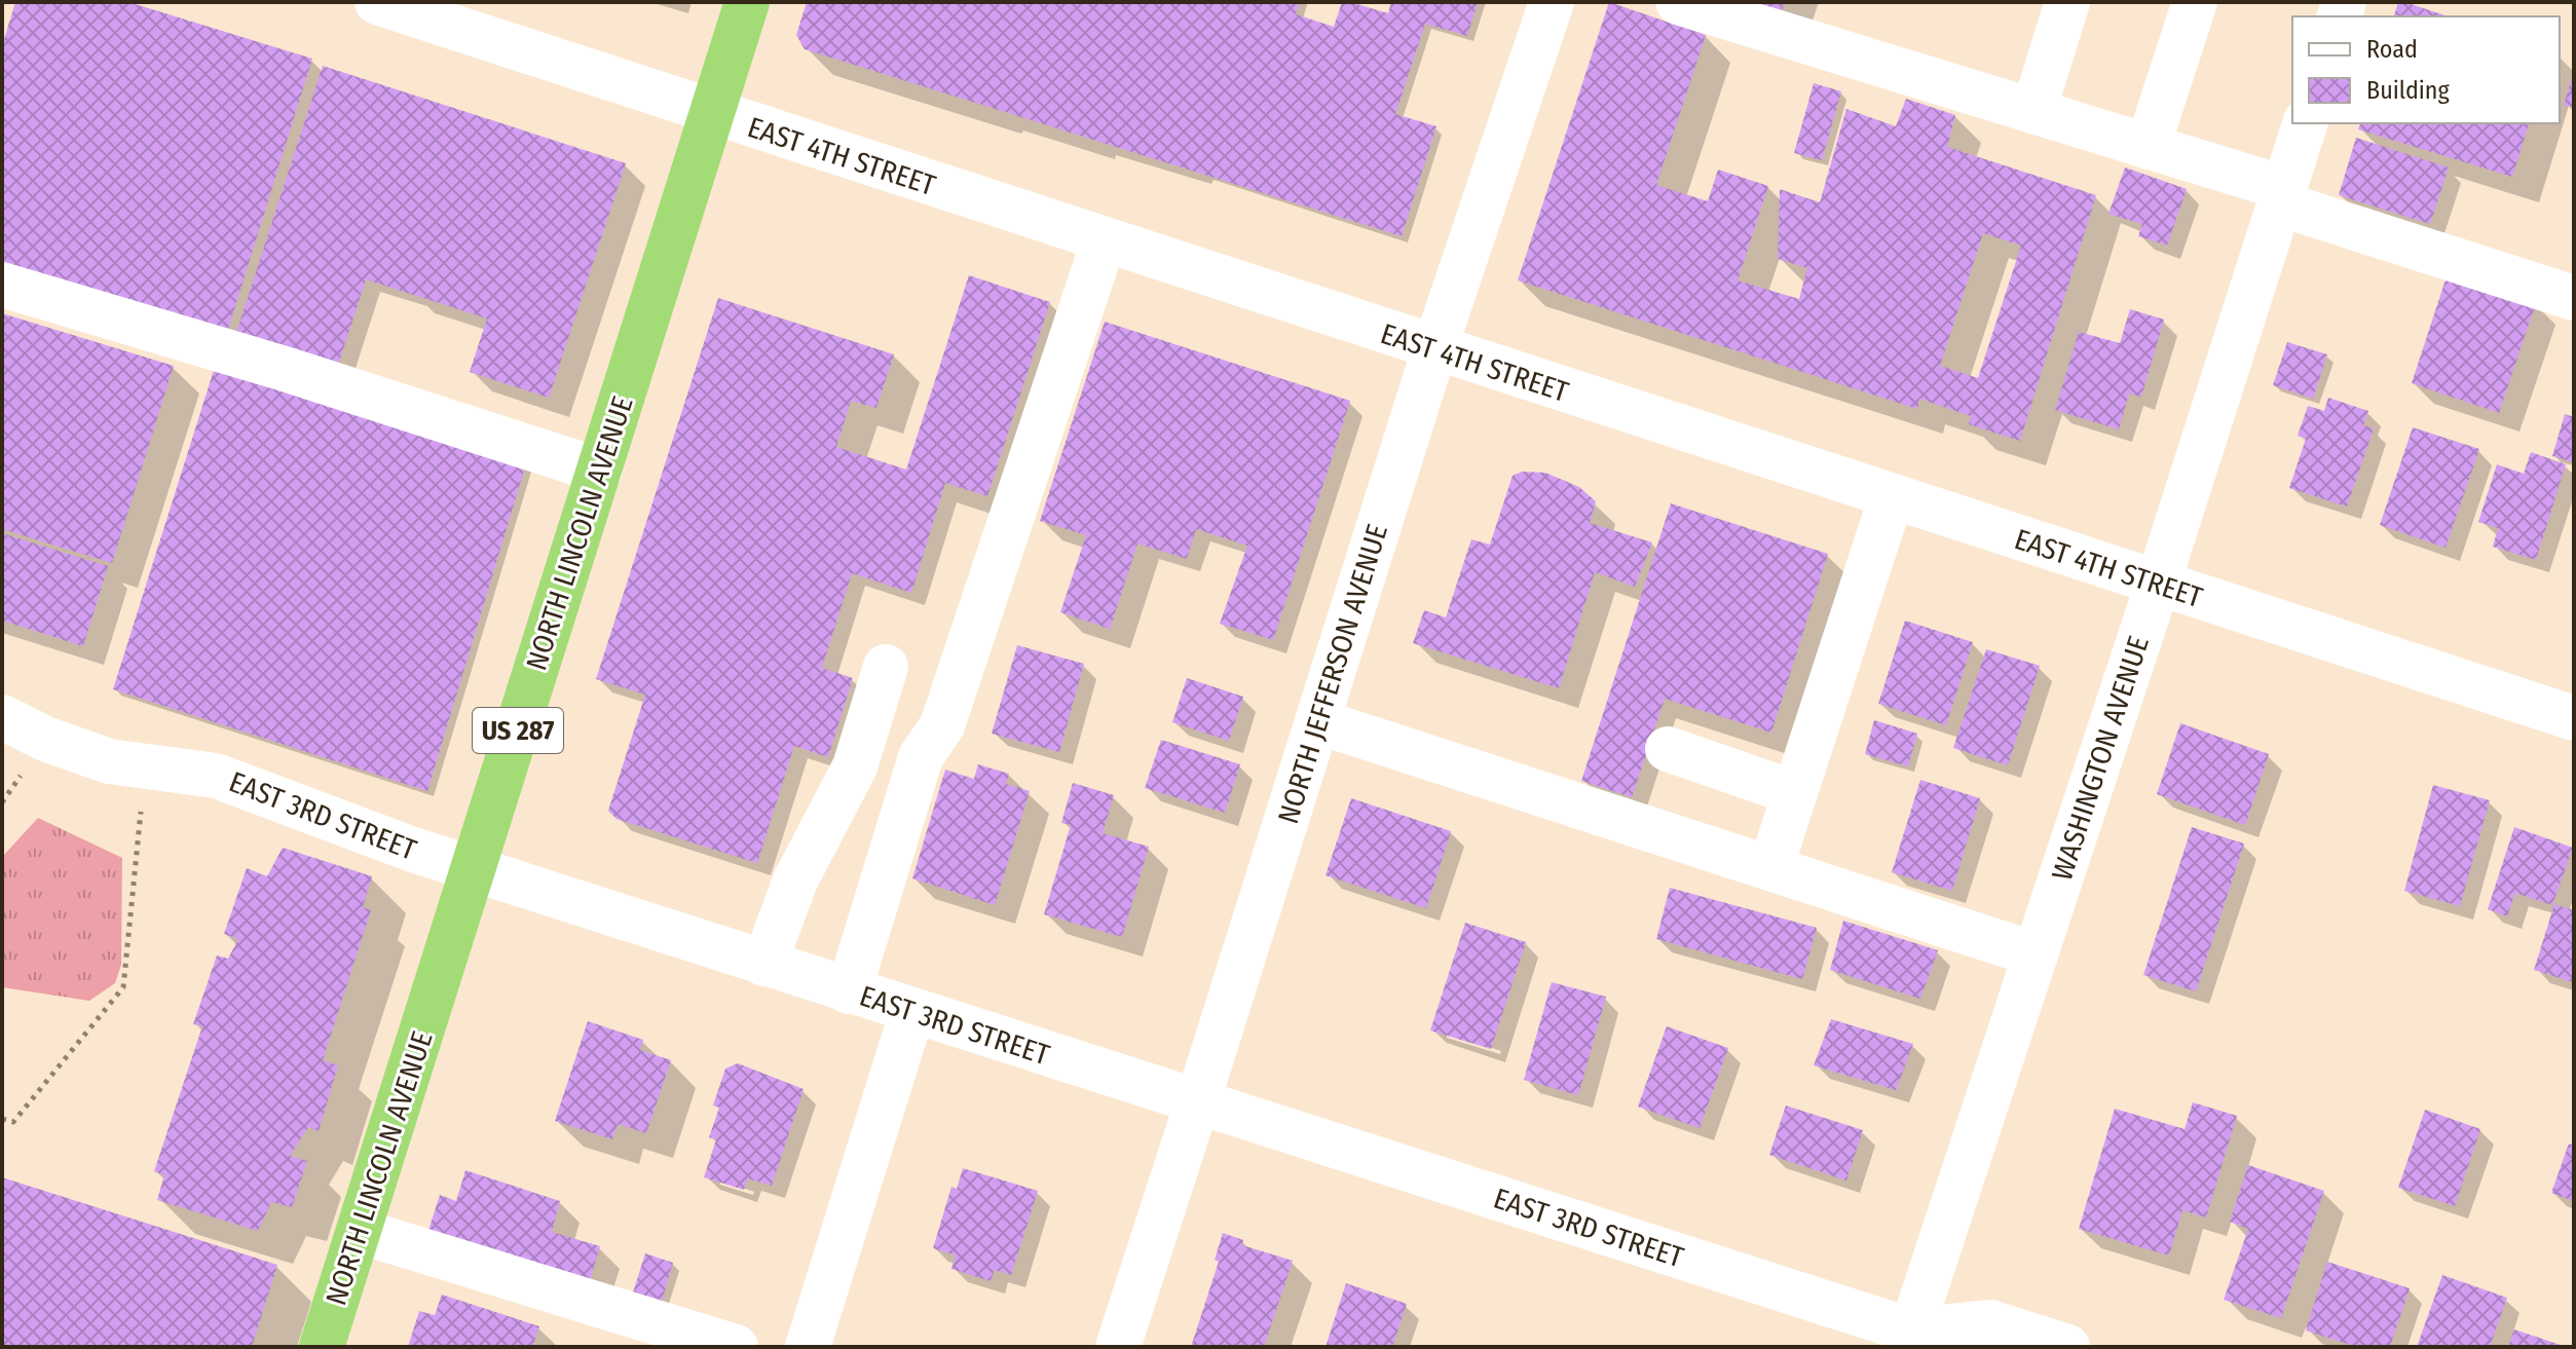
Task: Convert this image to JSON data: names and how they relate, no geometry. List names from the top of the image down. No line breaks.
{"streets":{"highway":["NORTH LINCOLN AVENUE","US 287"],"street":["EAST 4TH STREET","NORTH JEFFERSON AVENUE","WASHINGTON AVENUE","EAST 3RD STREET"]},"crossings":[["EAST 4TH STREET","NORTH LINCOLN AVENUE"],["EAST 4TH STREET","NORTH JEFFERSON AVENUE"],["EAST 4TH STREET","WASHINGTON AVENUE"],["NORTH LINCOLN AVENUE","EAST 3RD STREET"],["NORTH JEFFERSON AVENUE","EAST 3RD STREET"],["WASHINGTON AVENUE","EAST 3RD STREET"]],"legend":["Road","Building"]}
